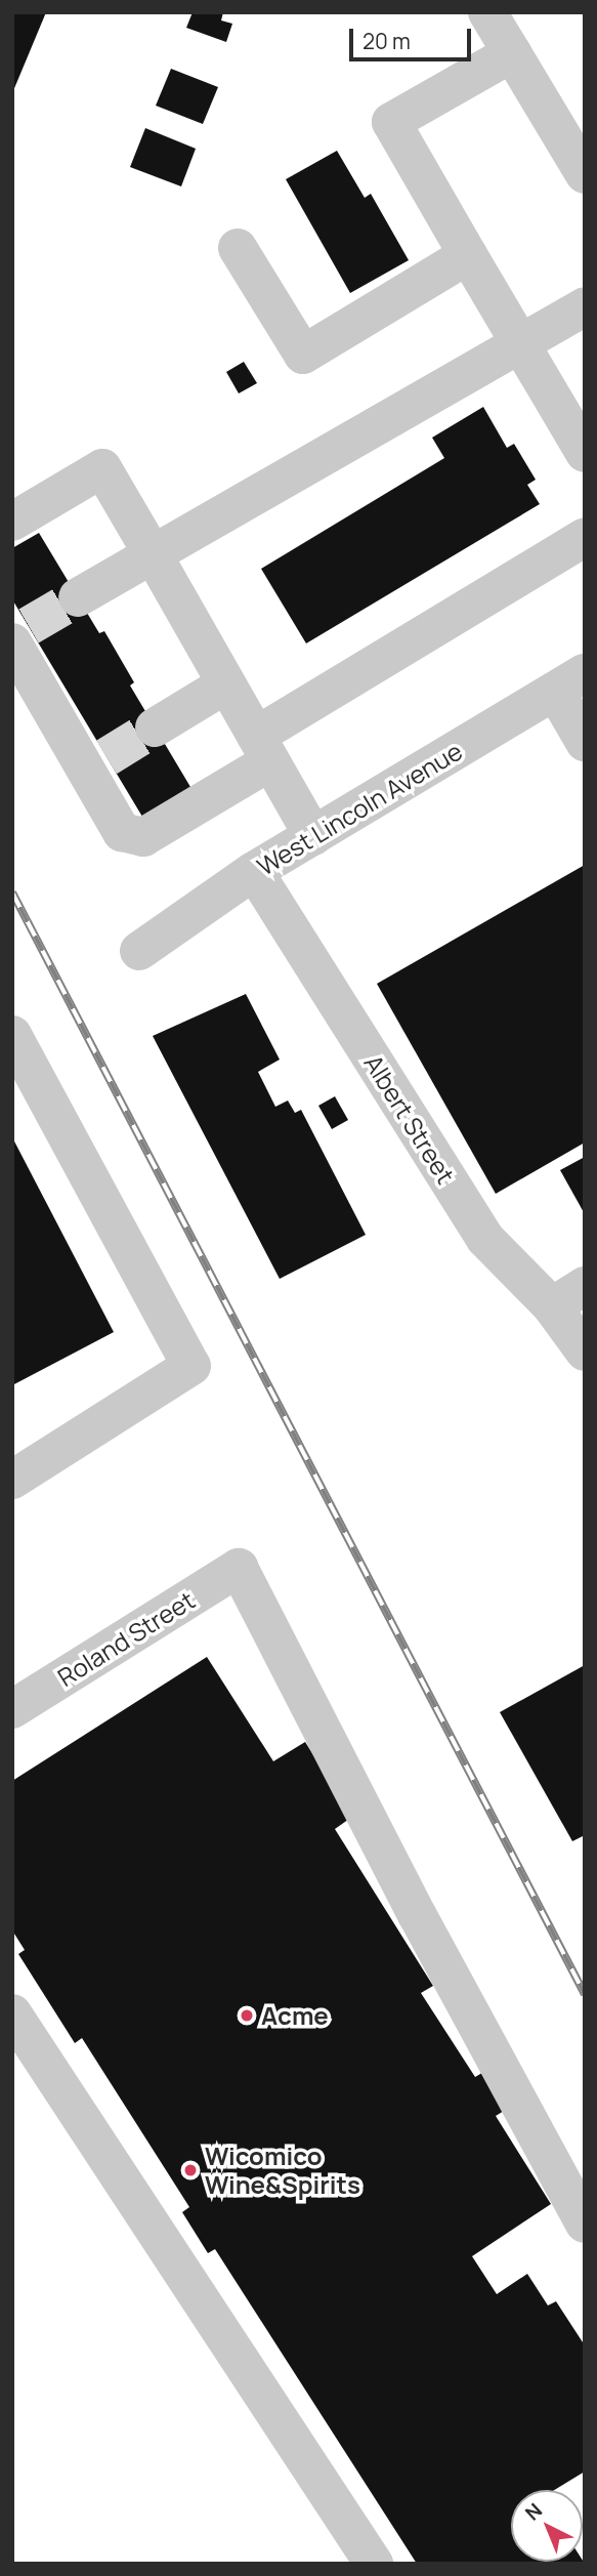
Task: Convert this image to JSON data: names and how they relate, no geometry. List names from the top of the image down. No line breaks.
{"streets":{"street":["West Lincoln Avenue","Albert Street","Roland Street"]},"crossings":[["West Lincoln Avenue","Albert Street"]],"places":["Acme","Wicomico Wine&Spirits"],"scale_bar":"20 m","north":"top left"}
